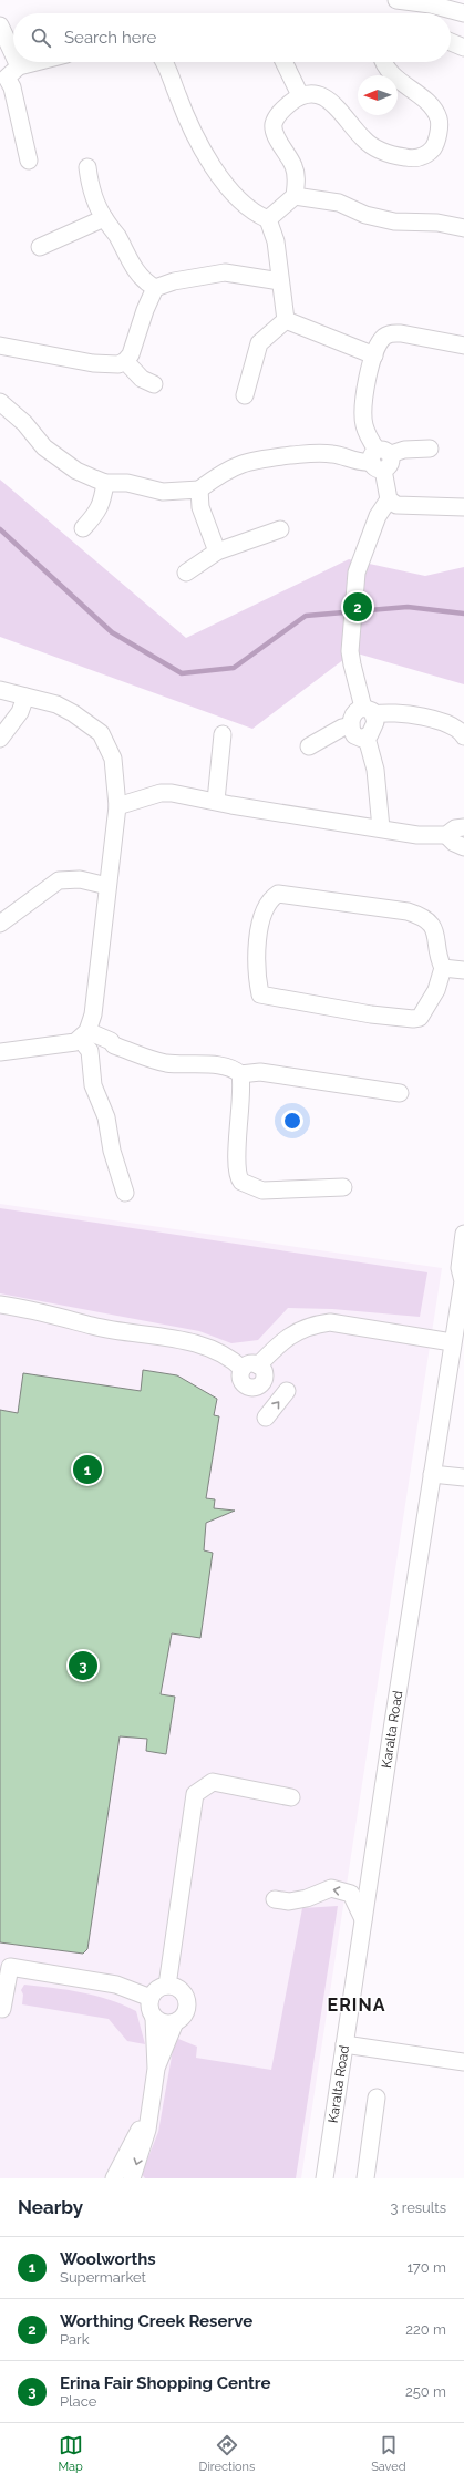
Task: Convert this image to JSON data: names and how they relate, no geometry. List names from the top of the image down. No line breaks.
{"streets":{"street":["Karalta Road"]},"districts":["ERINA"],"north":"left","page":{"search":"Search here","pins":["2","1","3"],"heading":["Nearby","3 results"],"list":[{"mark":"1","name":"Woolworths","note":"Supermarket","value":"170 m"},{"mark":"2","name":"Worthing Creek Reserve","note":"Park","value":"220 m"},{"mark":"3","name":"Erina Fair Shopping Centre","note":"Place","value":"250 m"}],"nav":["Map","Directions","Saved"]}}
